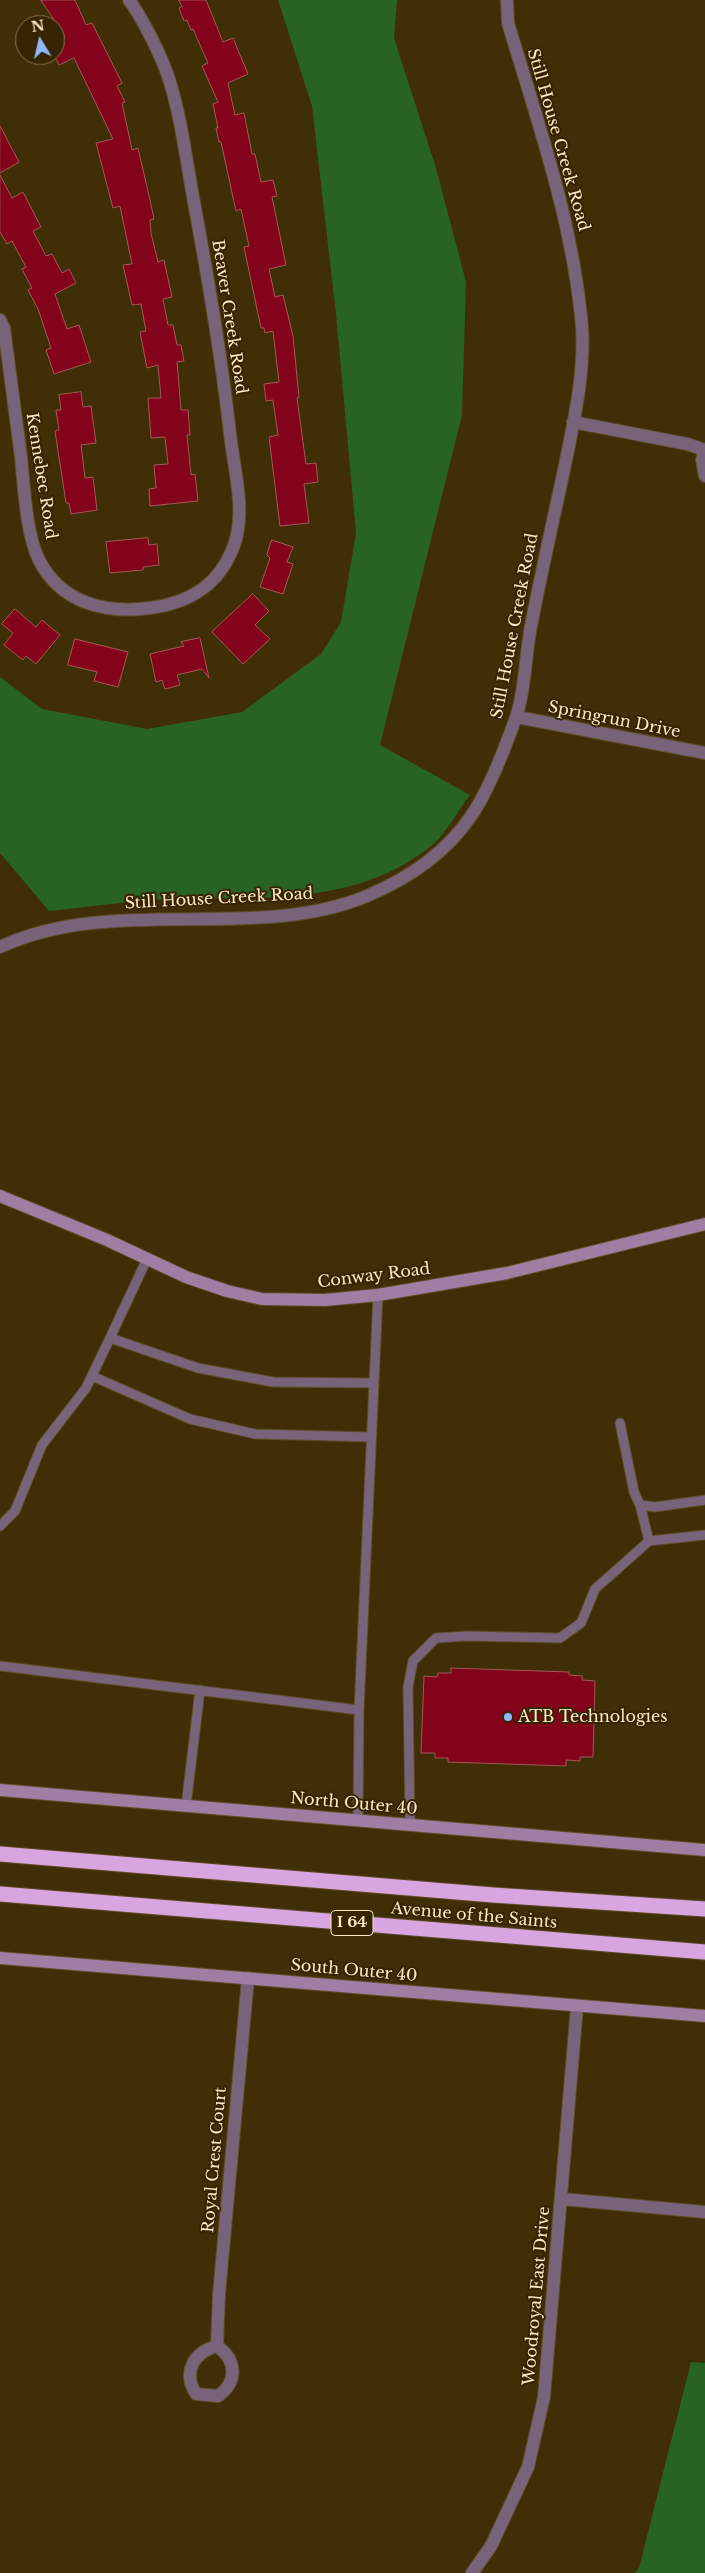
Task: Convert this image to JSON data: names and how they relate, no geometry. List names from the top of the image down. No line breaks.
{"streets":{"highway":["Avenue of the Saints","I 64"],"street":["Still House Creek Road","Beaver Creek Road","Kennebec Road","Springrun Drive","Conway Road","North Outer 40","South Outer 40","Royal Crest Court","Woodroyal East Drive"]},"crossings":[["Still House Creek Road","Springrun Drive"],["Beaver Creek Road","Kennebec Road"],["South Outer 40","Royal Crest Court"],["South Outer 40","Woodroyal East Drive"]],"places":["ATB Technologies"],"north":"top"}
